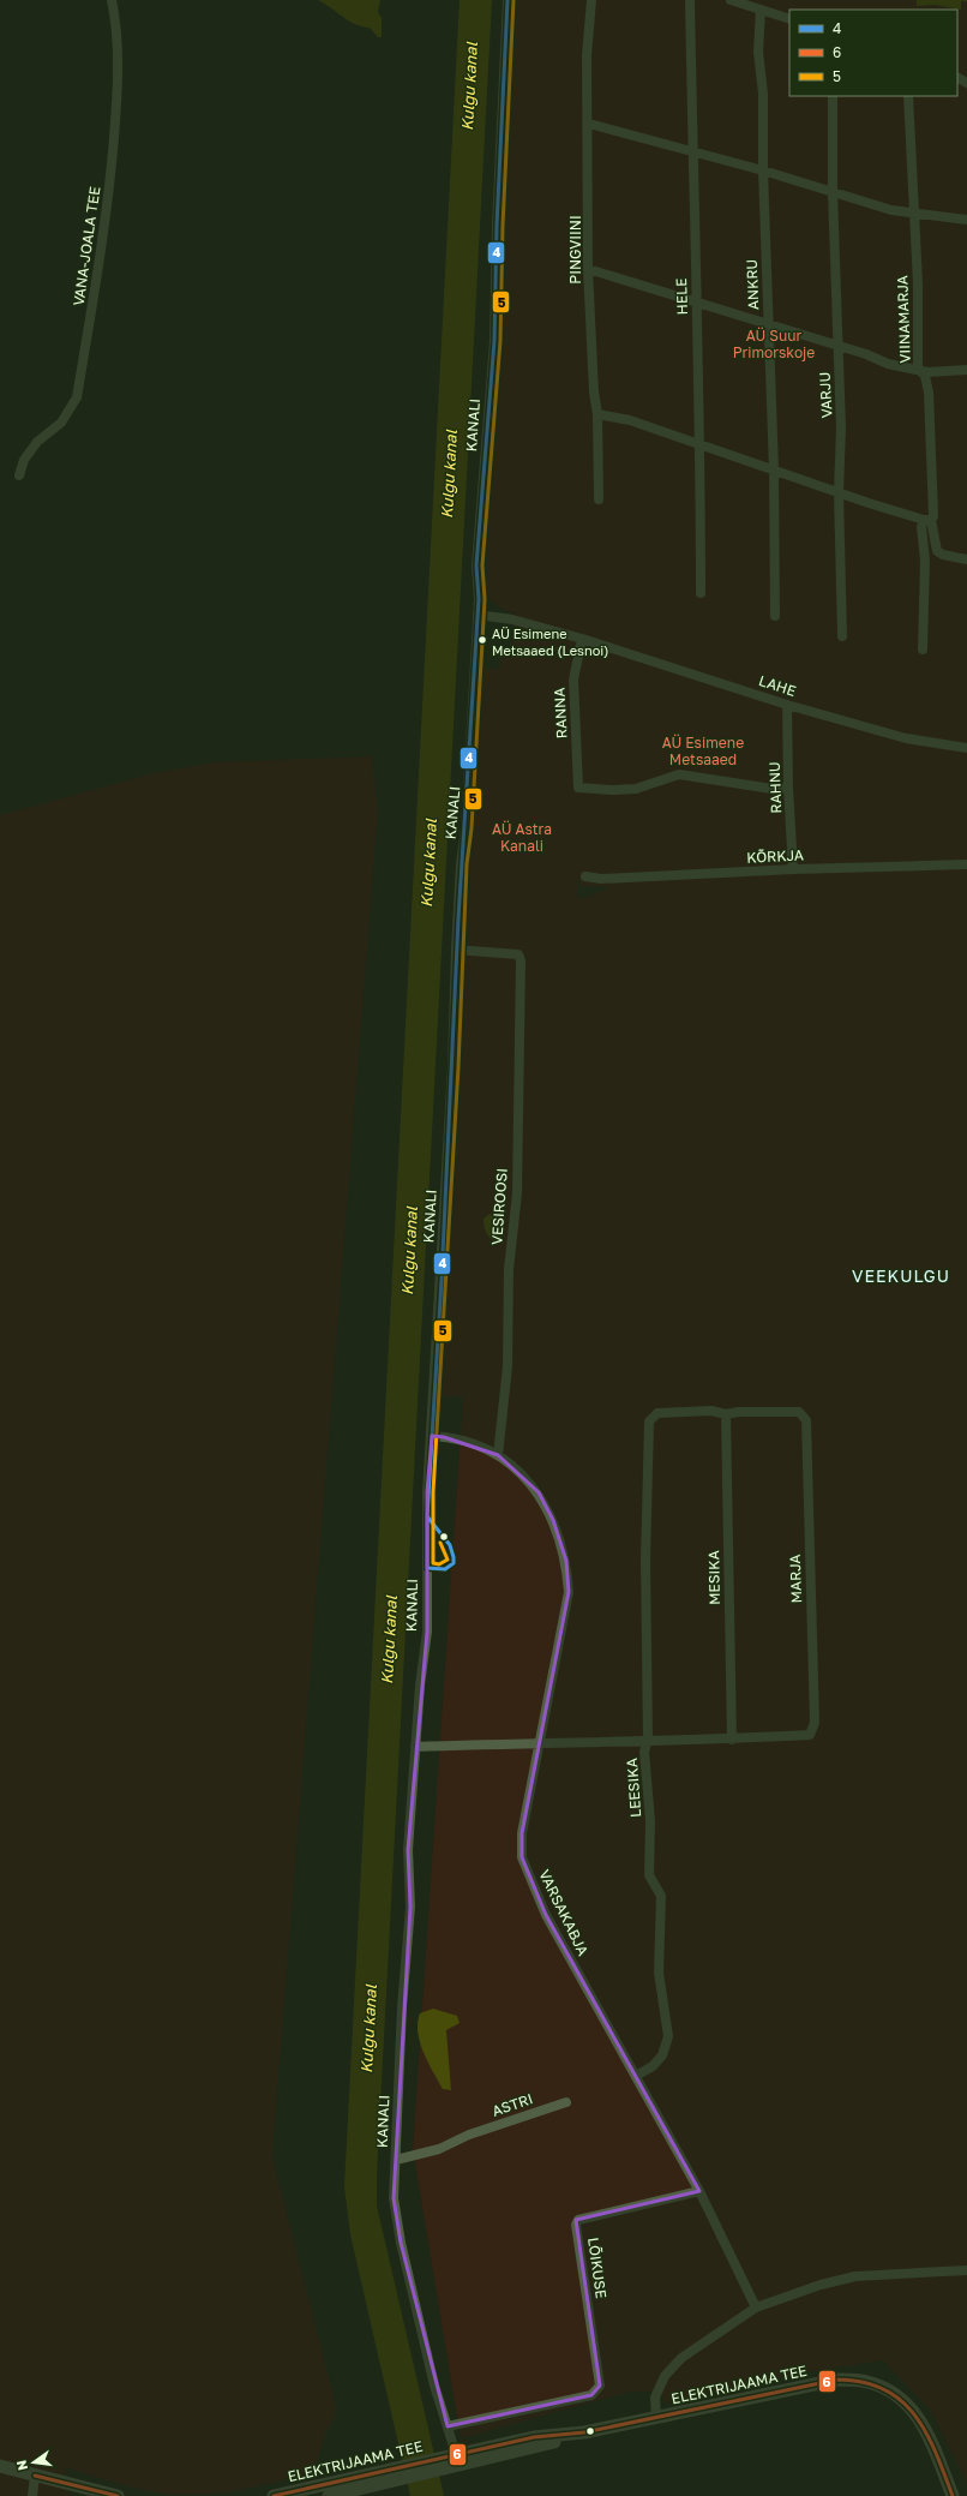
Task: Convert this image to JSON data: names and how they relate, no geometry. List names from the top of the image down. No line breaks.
{"streets":{"street":["VANA-JOALA TEE","PINGVIINI","ANKRU","HELE","VIINAMARJA","VARJU","KANALI","LAHE","RANNA","RAHNU","KÕRKJA","VESIROOSI","MESIKA","MARJA","LEESIKA","VARSAKABJA","ASTRI","LÕIKUSE","ELEKTRIJAAMA TEE"]},"crossings":[["KANALI","LAHE"],["KANALI","VESIROOSI"],["KANALI","ASTRI"],["KANALI","LÕIKUSE"],["KANALI","ELEKTRIJAAMA TEE"],["LAHE","RANNA"],["LAHE","RAHNU"],["RANNA","RAHNU"],["RAHNU","KÕRKJA"],["VESIROOSI","VARSAKABJA"],["MESIKA","MARJA"],["MESIKA","LEESIKA"],["MARJA","LEESIKA"],["LEESIKA","VARSAKABJA"],["VARSAKABJA","LÕIKUSE"]],"districts":["VEEKULGU"],"water":["Kulgu kanal"],"parks":["AÜ Suur Primorskoje","AÜ Esimene Metsaaed","AÜ Astra Kanali"],"places":["AÜ Esimene Metsaaed (Lesnoi)"],"lines":["transit line 4","transit line 5","transit line 6"],"legend":["4","6","5"],"north":"left"}
